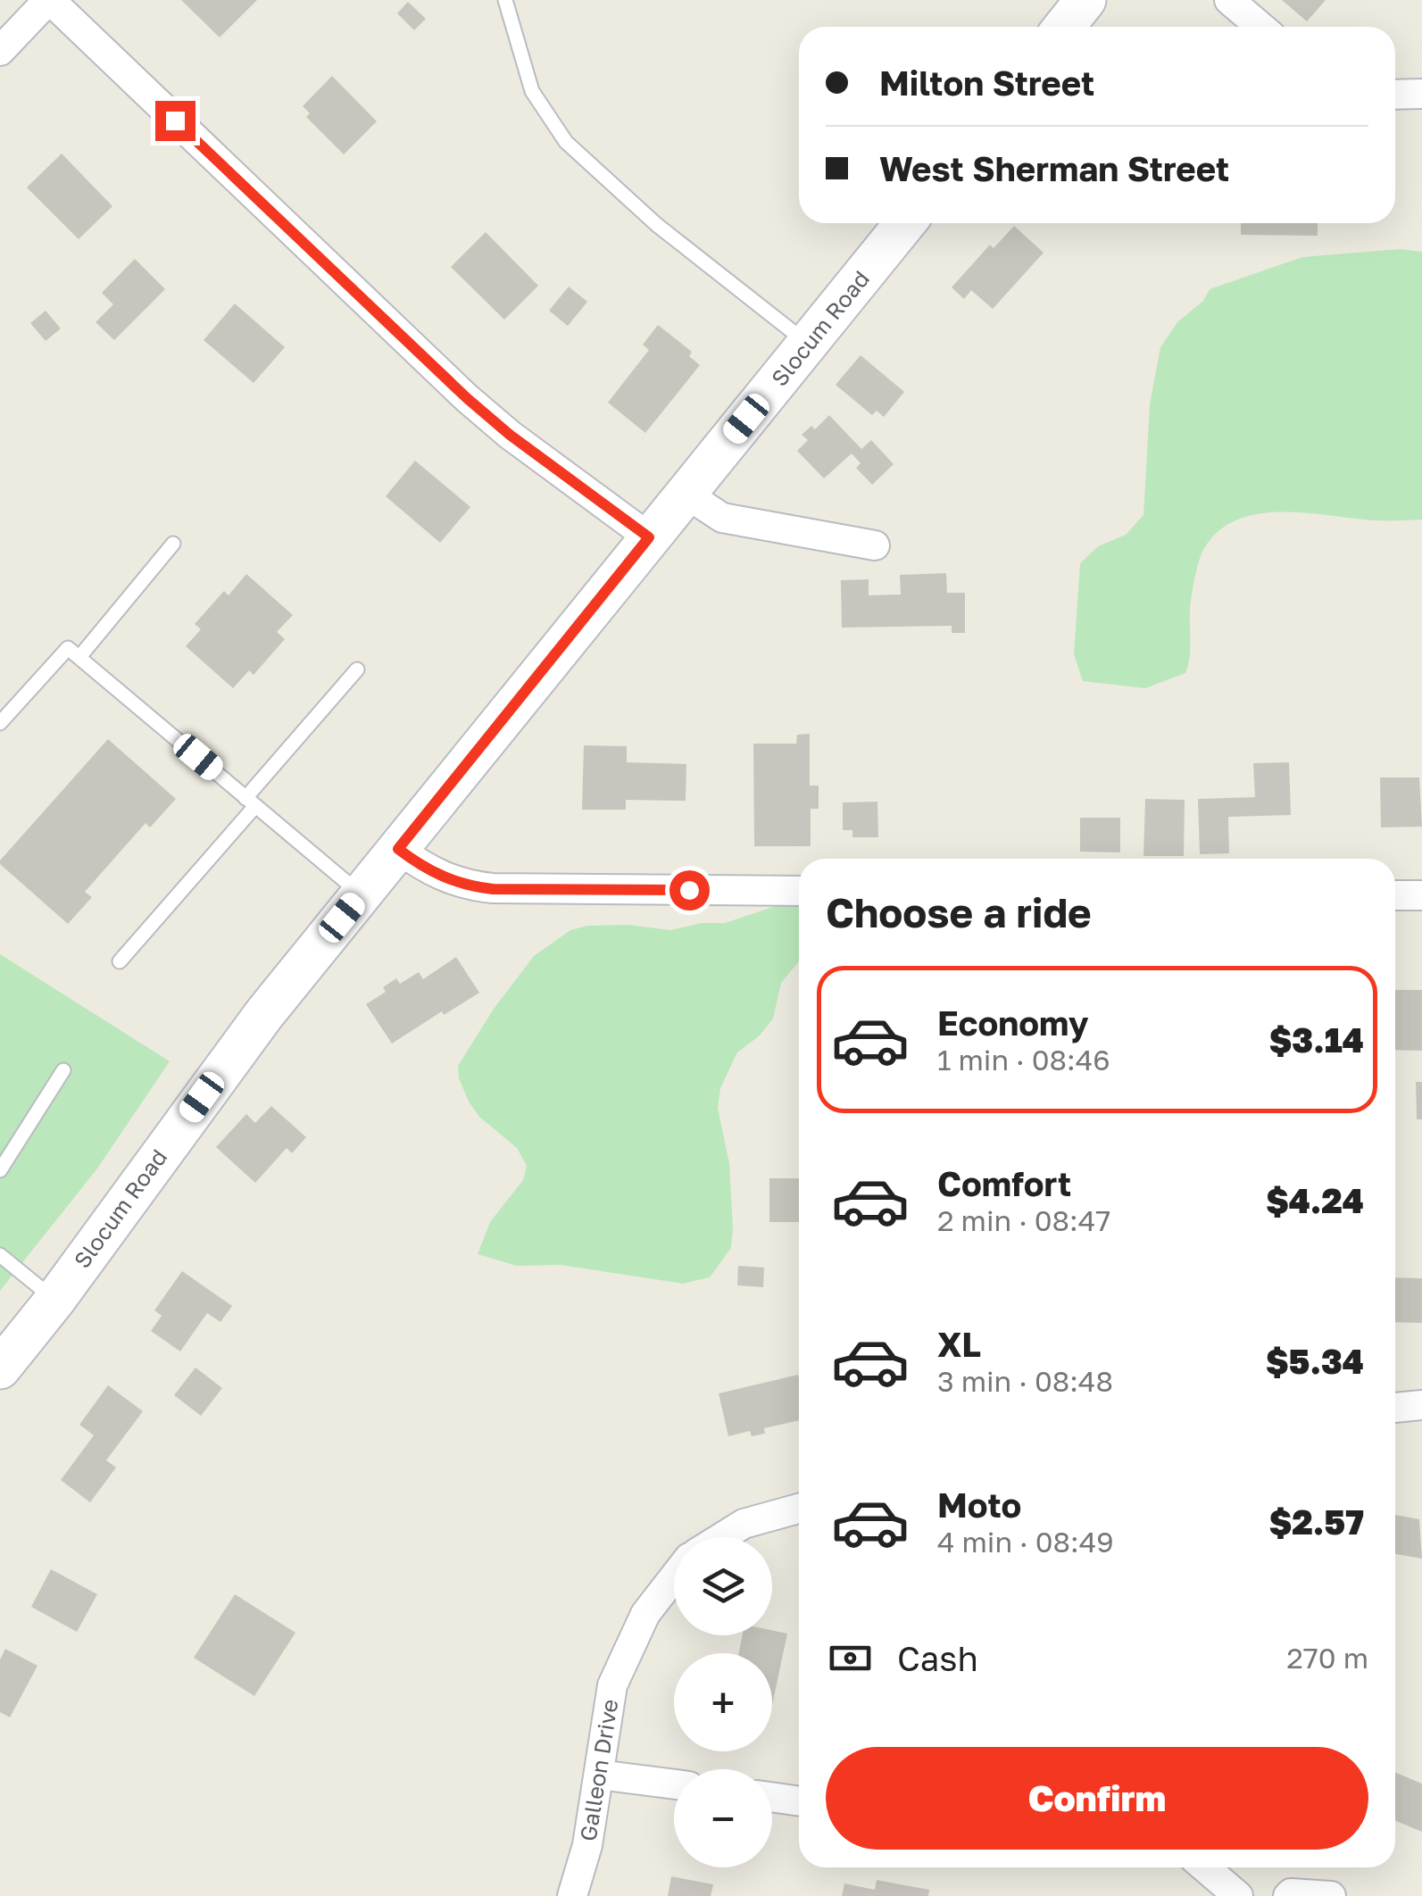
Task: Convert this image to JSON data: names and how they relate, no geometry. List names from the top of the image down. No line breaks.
{"streets":{"main road":["Slocum Road"],"street":["Galleon Drive"]},"page":{"banner":["Milton Street","West Sherman Street"],"heading":"Choose a ride","list":[{"name":"Economy","note":"1 min · 08:46","value":"$3.14"},{"name":"Comfort","note":"2 min · 08:47","value":"$4.24"},{"name":"XL","note":"3 min · 08:48","value":"$5.34"},{"name":"Moto","note":"4 min · 08:49","value":"$2.57"}],"map_buttons":["+","−"],"pay":["Cash","270 m"],"buttons":"Confirm"}}
